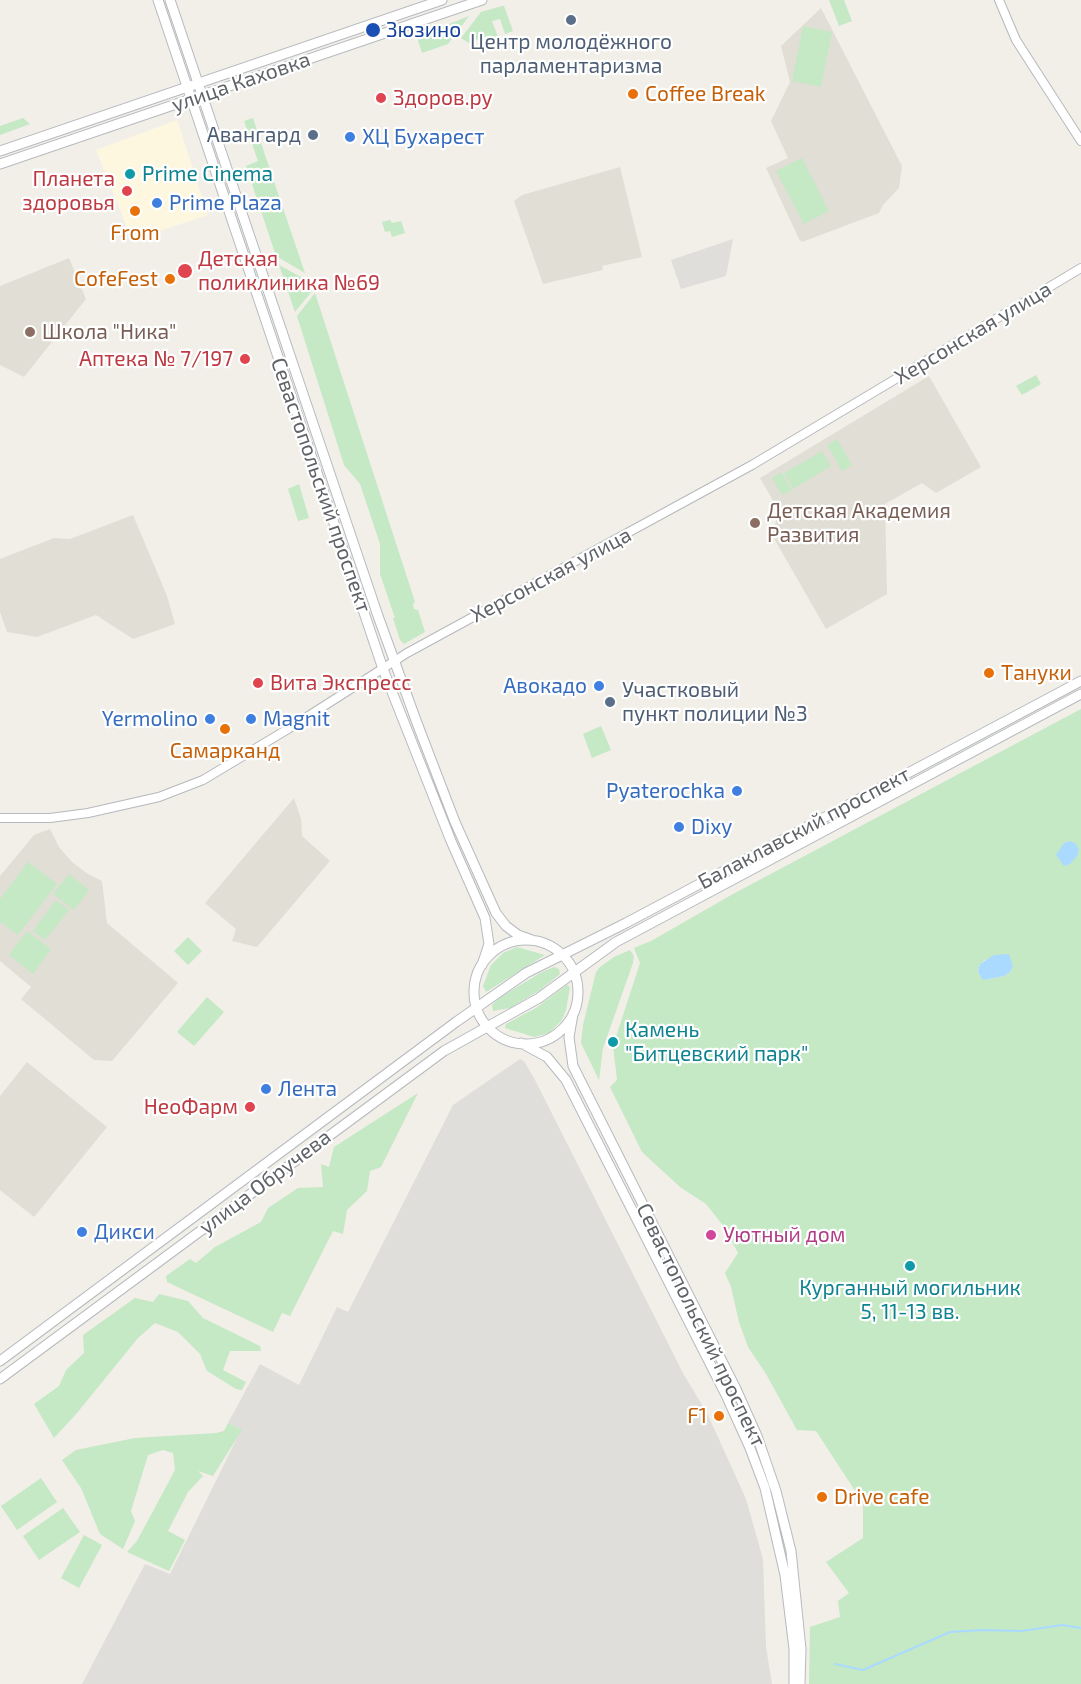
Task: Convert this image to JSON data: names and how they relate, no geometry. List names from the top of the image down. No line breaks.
{"streets":{"main road":["улица Каховка","Севастопольский проспект","Балаклавский проспект","улица Обручева"],"street":["Херсонская улица"]},"crossings":[["улица Каховка","Севастопольский проспект"],["Херсонская улица","Севастопольский проспект"],["Севастопольский проспект","Балаклавский проспект"],["Севастопольский проспект","улица Обручева"],["Балаклавский проспект","улица Обручева"]],"places":["Центр молодёжного парламентаризма","Зюзино","Coffee Break","Здоров.ру","Авангард","ХЦ Бухарест","Prime Cinema","Планета здоровья","Prime Plaza","From","Детская поликлиника №69","CofeFest","Школа \"Ника\"","Аптека № 7/197","Детская Академия Развития","Тануки","Вита Экспресс","Авокадо","Участковый пункт полиции №3","Yermolino","Magnit","Самарканд","Pyaterochka","Dixy","Камень \"Битцевский парк\"","Лента","НеоФарм","Дикси","Уютный дом","Курганный могильник 5, 11-13 вв.","F1","Drive cafe"]}
